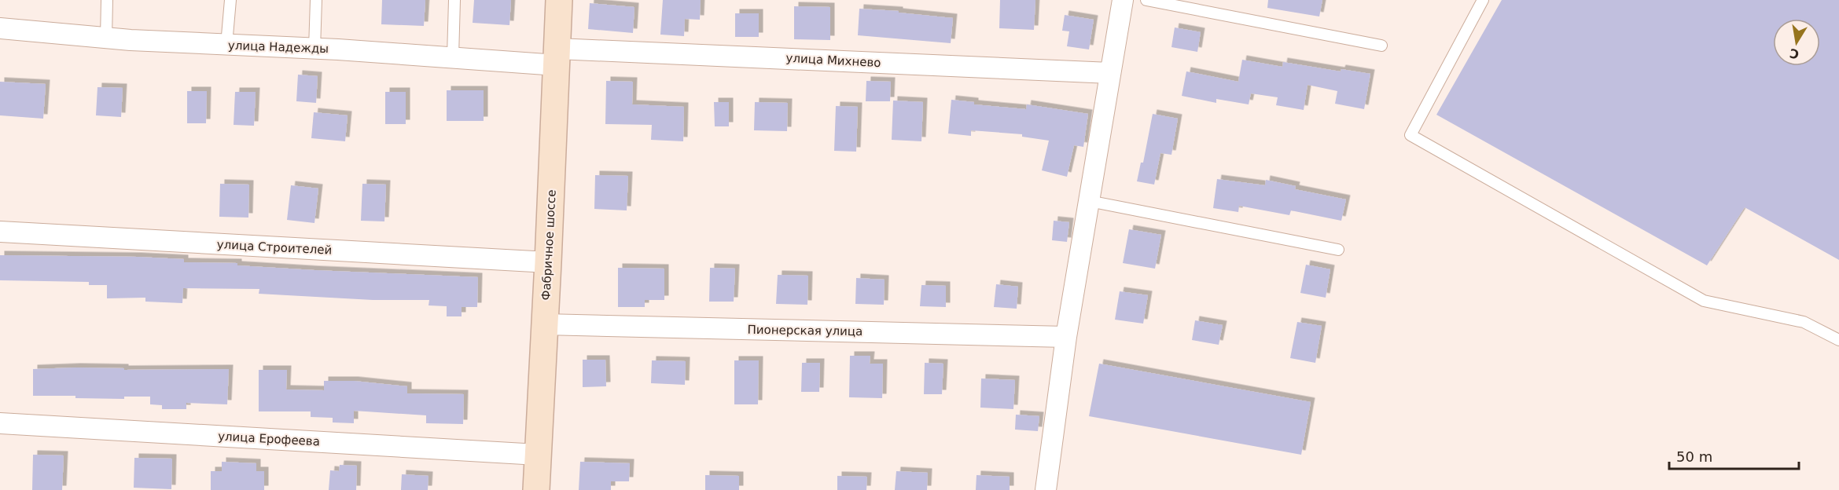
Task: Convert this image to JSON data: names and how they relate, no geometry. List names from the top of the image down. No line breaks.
{"streets":{"main road":["Фабричное шоссе"],"street":["улица Надежды","улица Михнево","улица Строителей","Пионерская улица","улица Ерофеева"]},"crossings":[["улица Надежды","улица Михнево"],["улица Надежды","Фабричное шоссе"],["улица Михнево","Фабричное шоссе"],["Фабричное шоссе","улица Строителей"],["Фабричное шоссе","Пионерская улица"],["Фабричное шоссе","улица Ерофеева"]],"scale_bar":"50 m","north":"bottom"}
